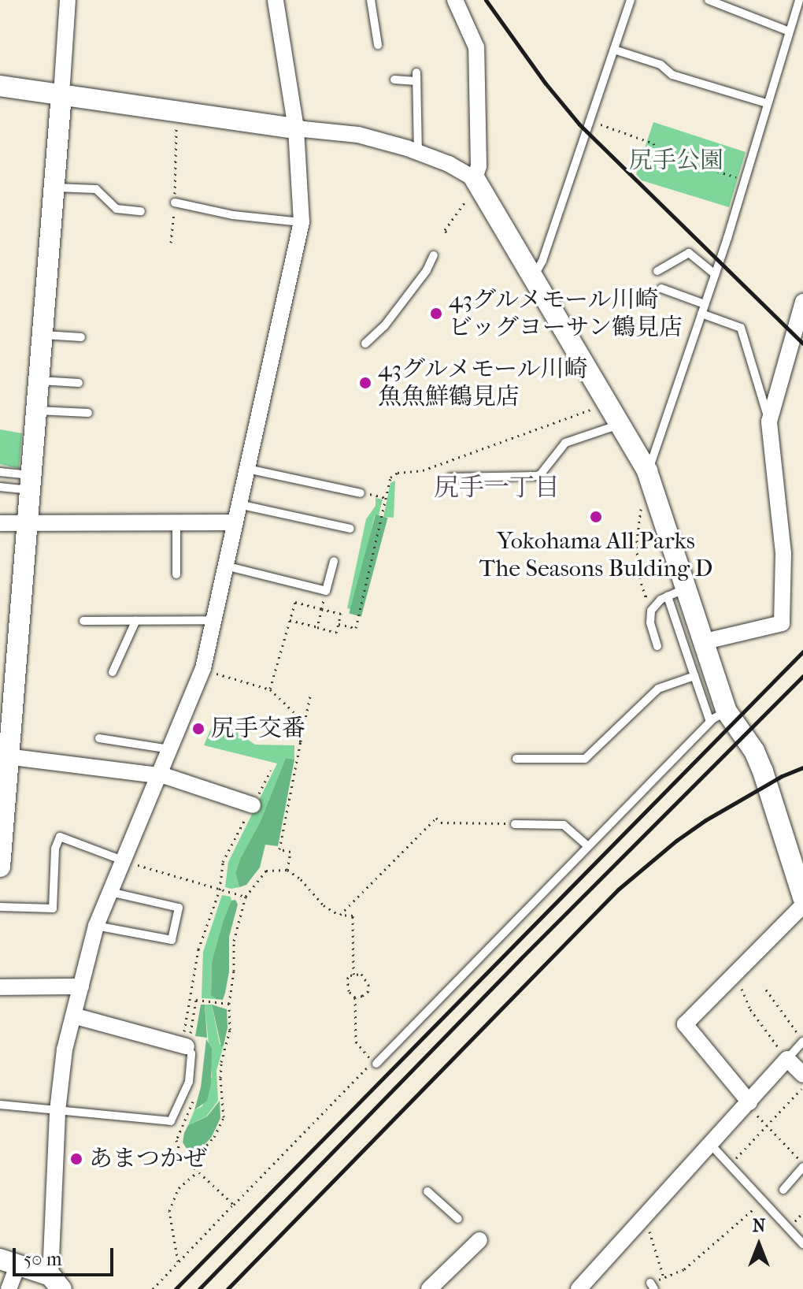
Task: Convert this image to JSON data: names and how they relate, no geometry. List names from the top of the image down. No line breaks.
{"districts":["尻手一丁目"],"parks":["尻手公園"],"places":["43グルメモール川崎 ビッグヨーサン鶴見店","43グルメモール川崎 魚魚鮮鶴見店","Yokohama All Parks The Seasons Bulding D","尻手交番","あまつかぜ"],"scale_bar":"50 m","north":"top"}
